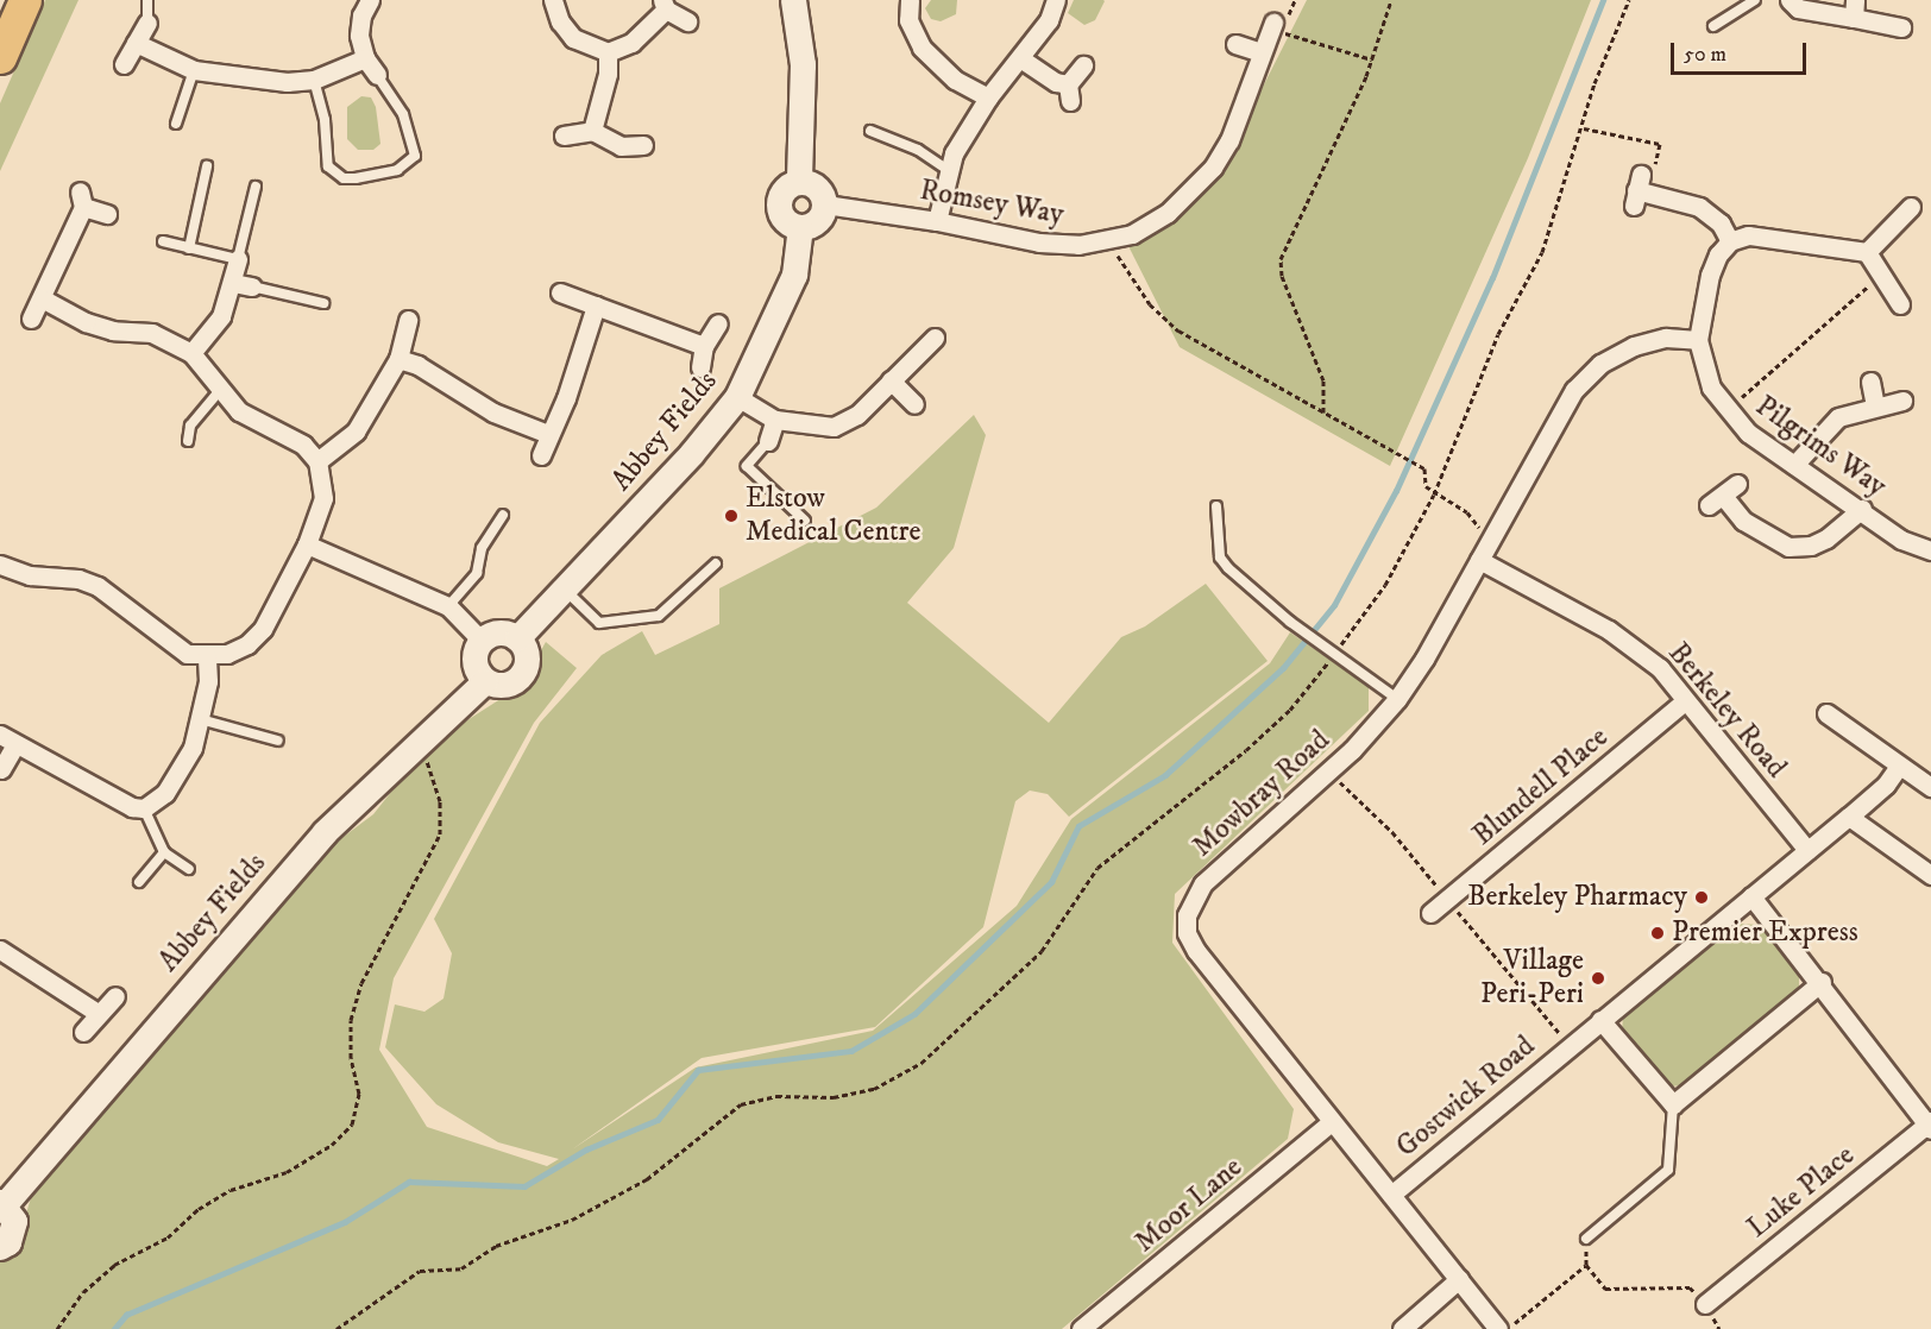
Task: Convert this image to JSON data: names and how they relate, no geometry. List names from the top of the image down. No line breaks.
{"streets":{"street":["Romsey Way","Abbey Fields","Pilgrims Way","Berkeley Road","Blundell Place","Mowbray Road","Gostwick Road","Luke Place","Moor Lane"]},"crossings":[["Romsey Way","Abbey Fields"],["Pilgrims Way","Mowbray Road"],["Berkeley Road","Blundell Place"],["Berkeley Road","Mowbray Road"],["Berkeley Road","Gostwick Road"],["Mowbray Road","Gostwick Road"],["Mowbray Road","Moor Lane"]],"places":["Elstow Medical Centre","Berkeley Pharmacy","Premier Express","Village Peri-Peri"],"scale_bar":"50 m"}
